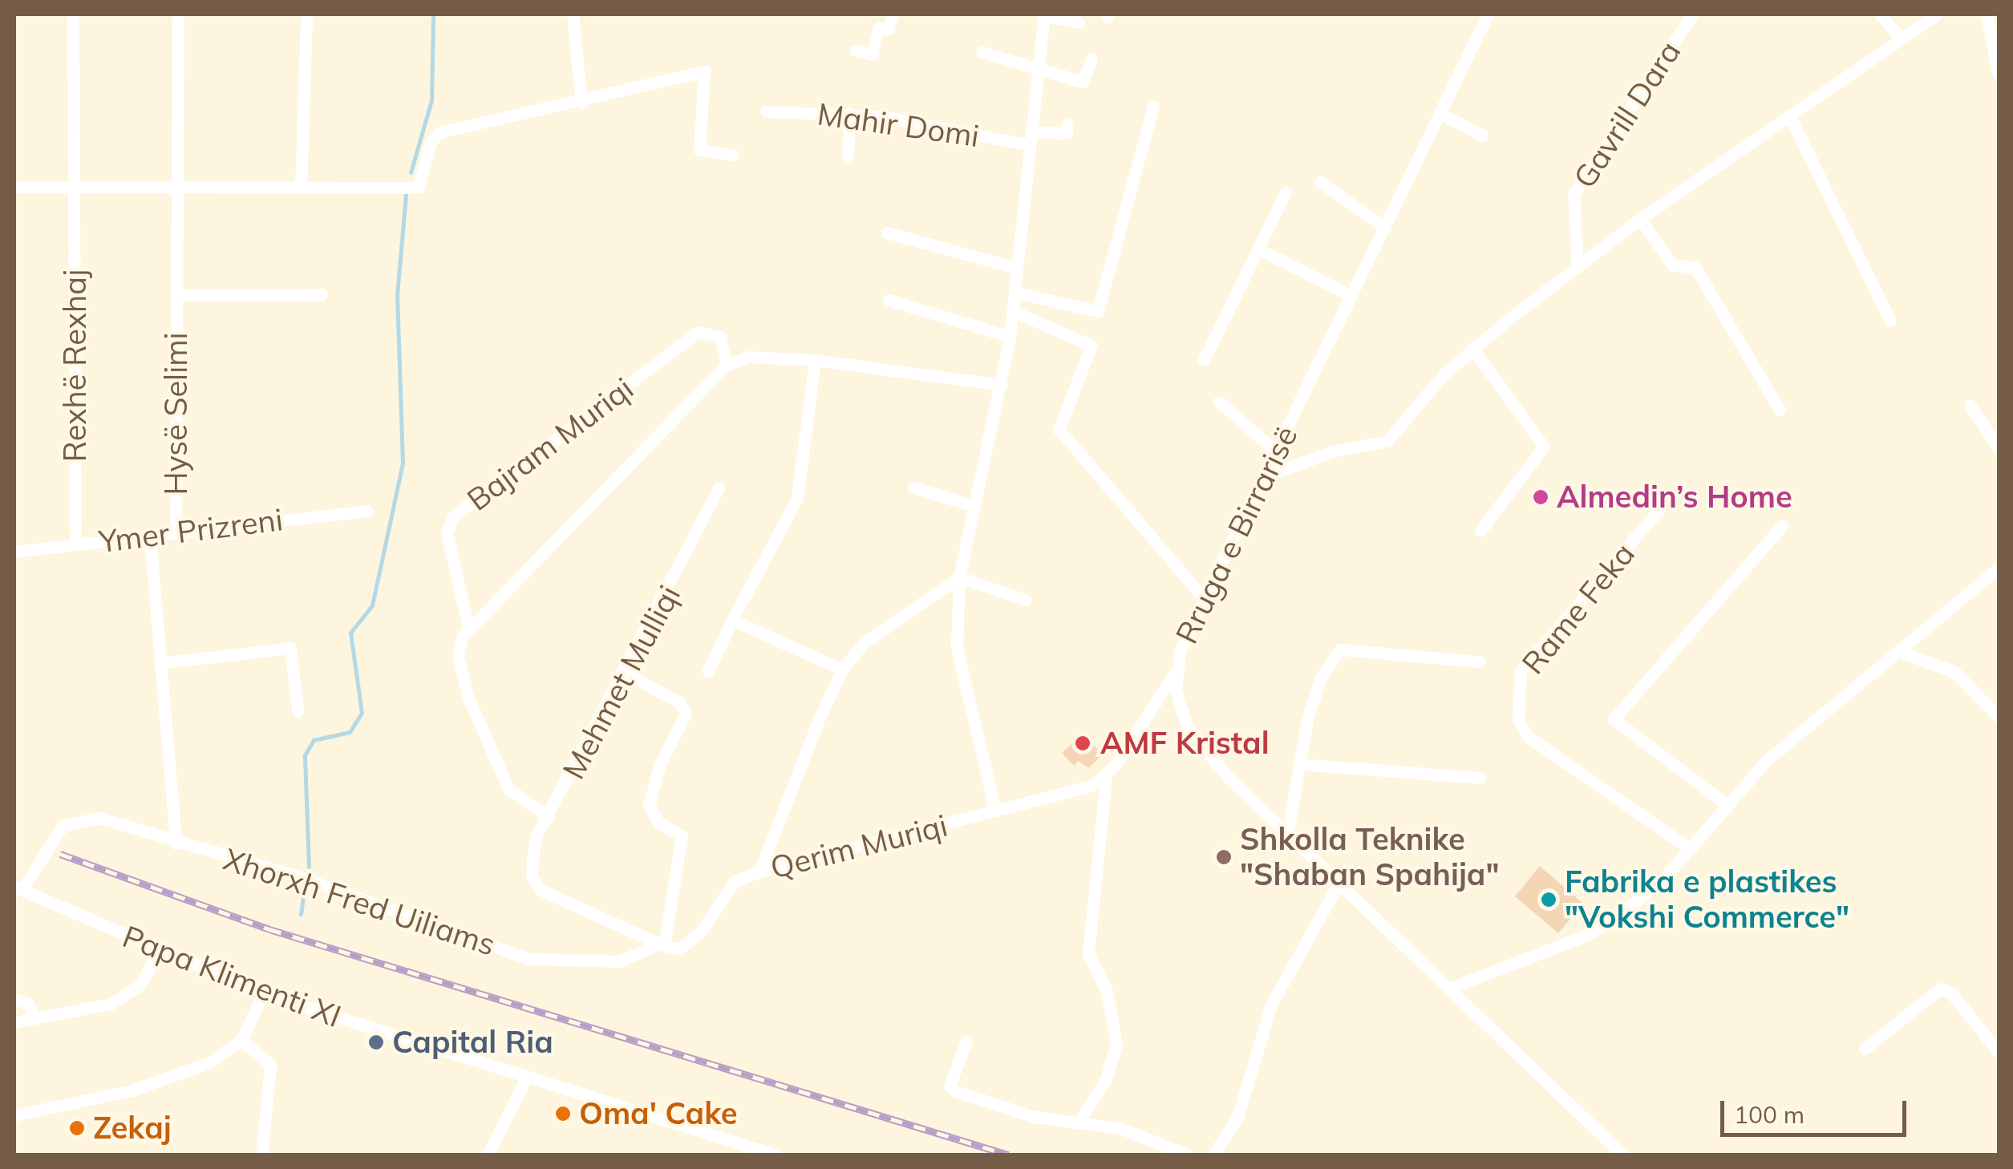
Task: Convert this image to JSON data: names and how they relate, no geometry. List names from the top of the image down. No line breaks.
{"streets":{"street":["Gavrill Dara","Mahir Domi","Rexhë Rexhaj","Hysë Selimi","Bajram Muriqi","Ymer Prizreni","Rruga e Birrarisë","Rame Feka","Mehmet Mulliqi","Qerim Muriqi","Xhorxh Fred Uiliams","Papa Klimenti XI"]},"crossings":[["Rexhë Rexhaj","Ymer Prizreni"],["Hysë Selimi","Ymer Prizreni"],["Bajram Muriqi","Mehmet Mulliqi"],["Mehmet Mulliqi","Qerim Muriqi"],["Mehmet Mulliqi","Xhorxh Fred Uiliams"],["Qerim Muriqi","Xhorxh Fred Uiliams"],["Xhorxh Fred Uiliams","Papa Klimenti XI"]],"places":["Almedin’s Home","AMF Kristal","Shkolla Teknike \"Shaban Spahija\"","Fabrika e plastikes \"Vokshi Commerce\"","Capital Ria","Oma' Cake","Zekaj"],"scale_bar":"100 m"}
